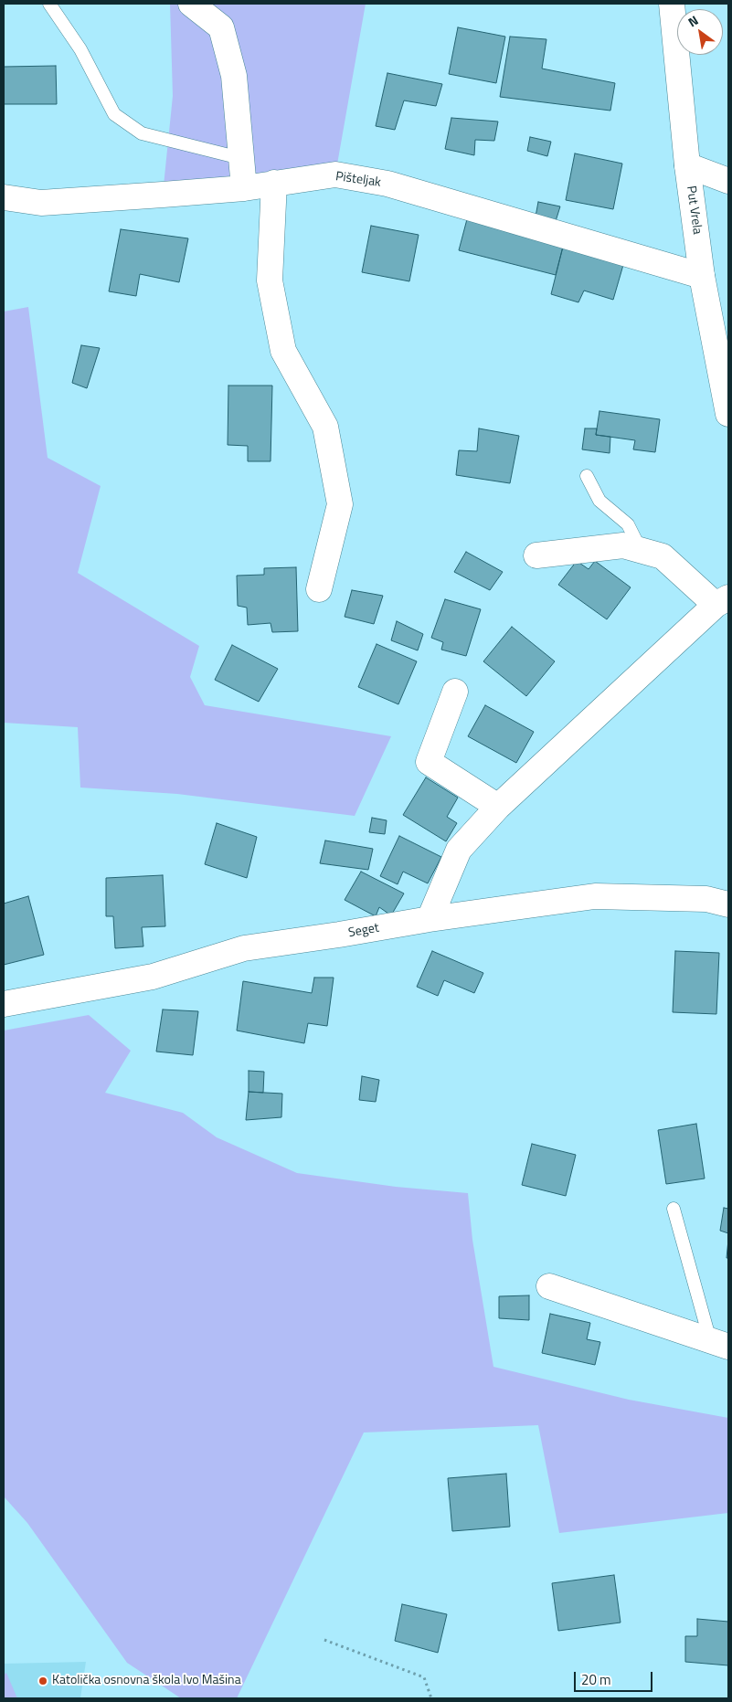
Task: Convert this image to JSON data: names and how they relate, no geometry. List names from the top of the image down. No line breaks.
{"streets":{"street":["Pišteljak","Put Vrela","Seget"]},"crossings":[["Pišteljak","Put Vrela"]],"places":["Katolička osnovna škola Ivo Mašina"],"scale_bar":"20 m","north":"top left"}
